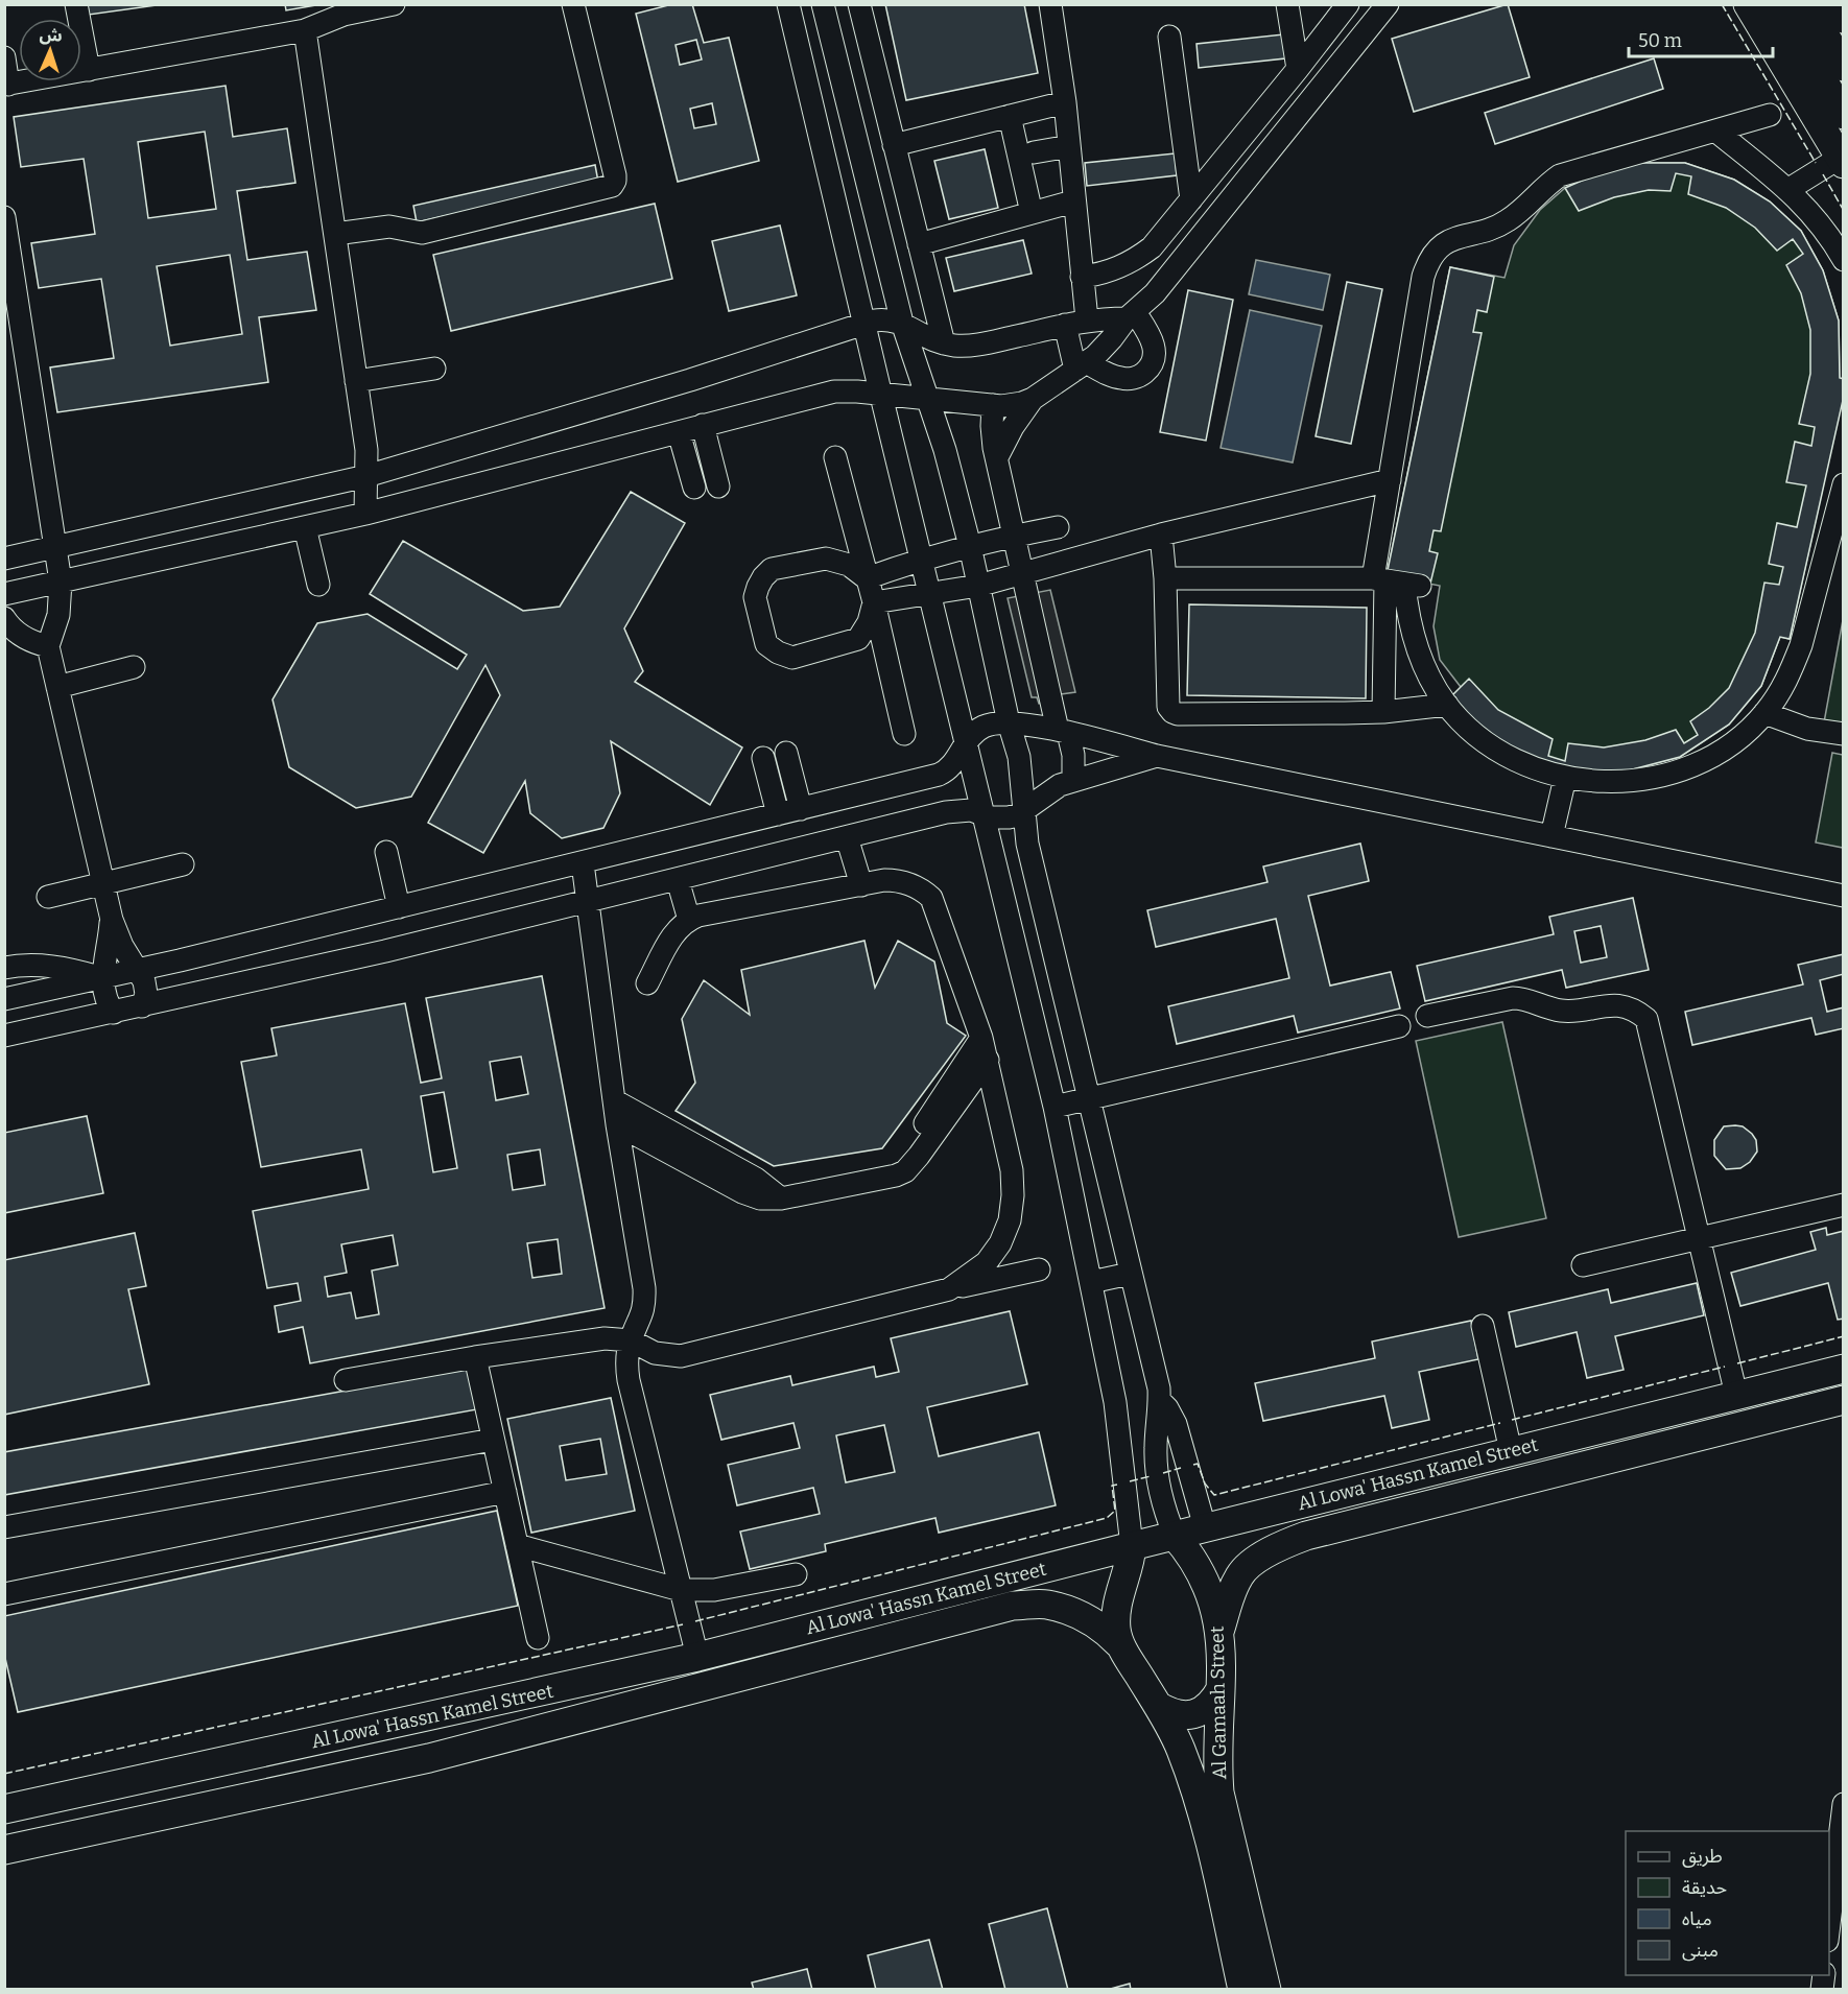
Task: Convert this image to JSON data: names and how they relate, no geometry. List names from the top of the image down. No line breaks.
{"streets":{"main road":["Al Lowa' Hassn Kamel Street","Al Gamaah Street"]},"crossings":[["Al Lowa' Hassn Kamel Street","Al Gamaah Street"]],"legend":["طريق","حديقة","مياه","مبنى"],"scale_bar":"50 m","north":"top"}
